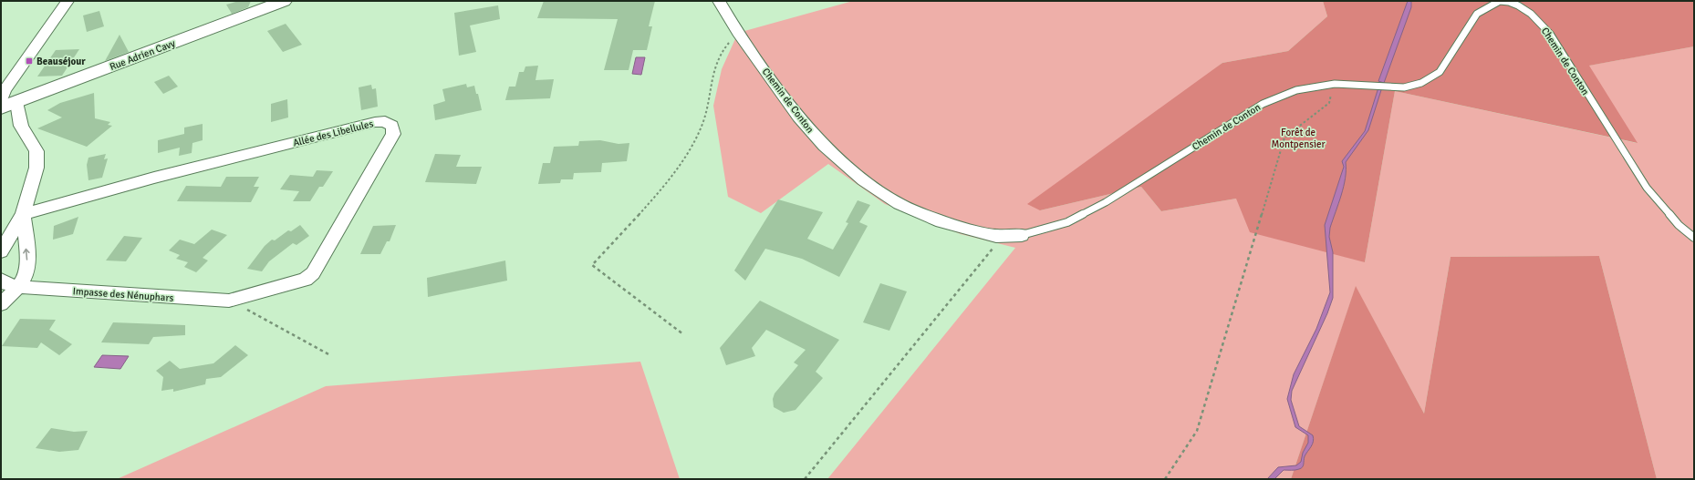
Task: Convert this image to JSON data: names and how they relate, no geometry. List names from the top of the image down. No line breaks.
{"streets":{"main road":["Rue Adrien Cavy"],"street":["Chemin de Conton","Allée des Libellules","Impasse des Nénuphars"]},"crossings":[["Allée des Libellules","Impasse des Nénuphars"]],"parks":["Forêt de Montpensier"],"places":{"transit":["Beauséjour"]}}
